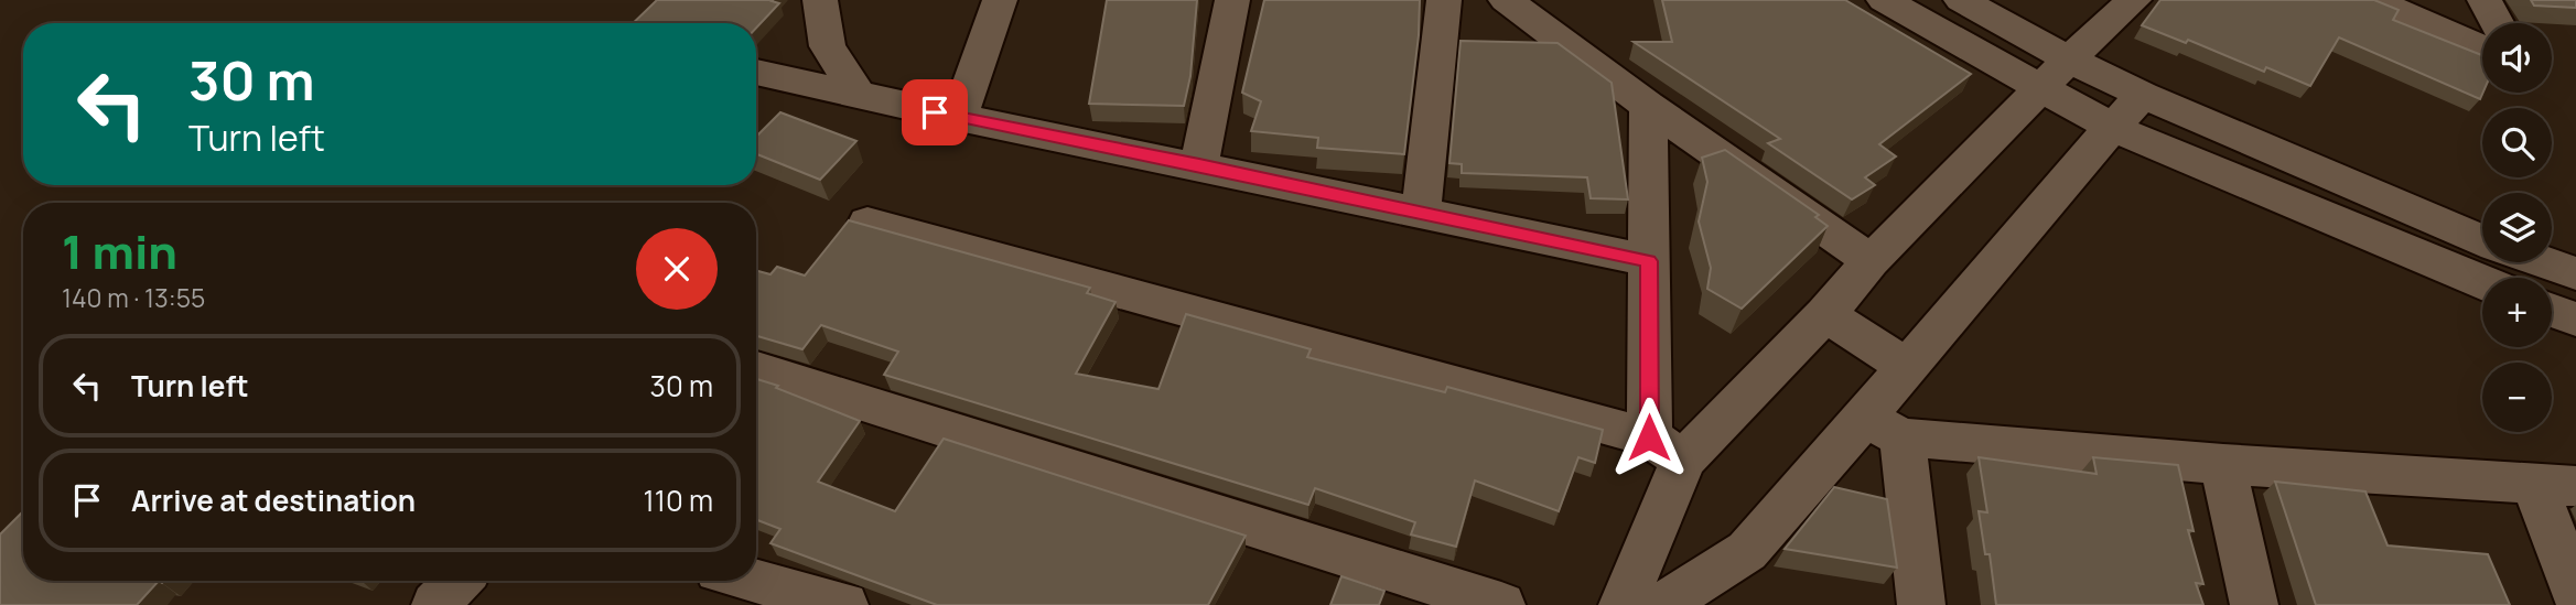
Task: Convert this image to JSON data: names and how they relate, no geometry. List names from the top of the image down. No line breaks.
{"page":{"map_buttons":["+","−"],"turn":["30 m","Turn left"],"heading":["1 min","140 m · 13:55"],"list":[{"name":"Turn left","value":"30 m"},{"name":"Arrive at destination","value":"110 m"}]}}
